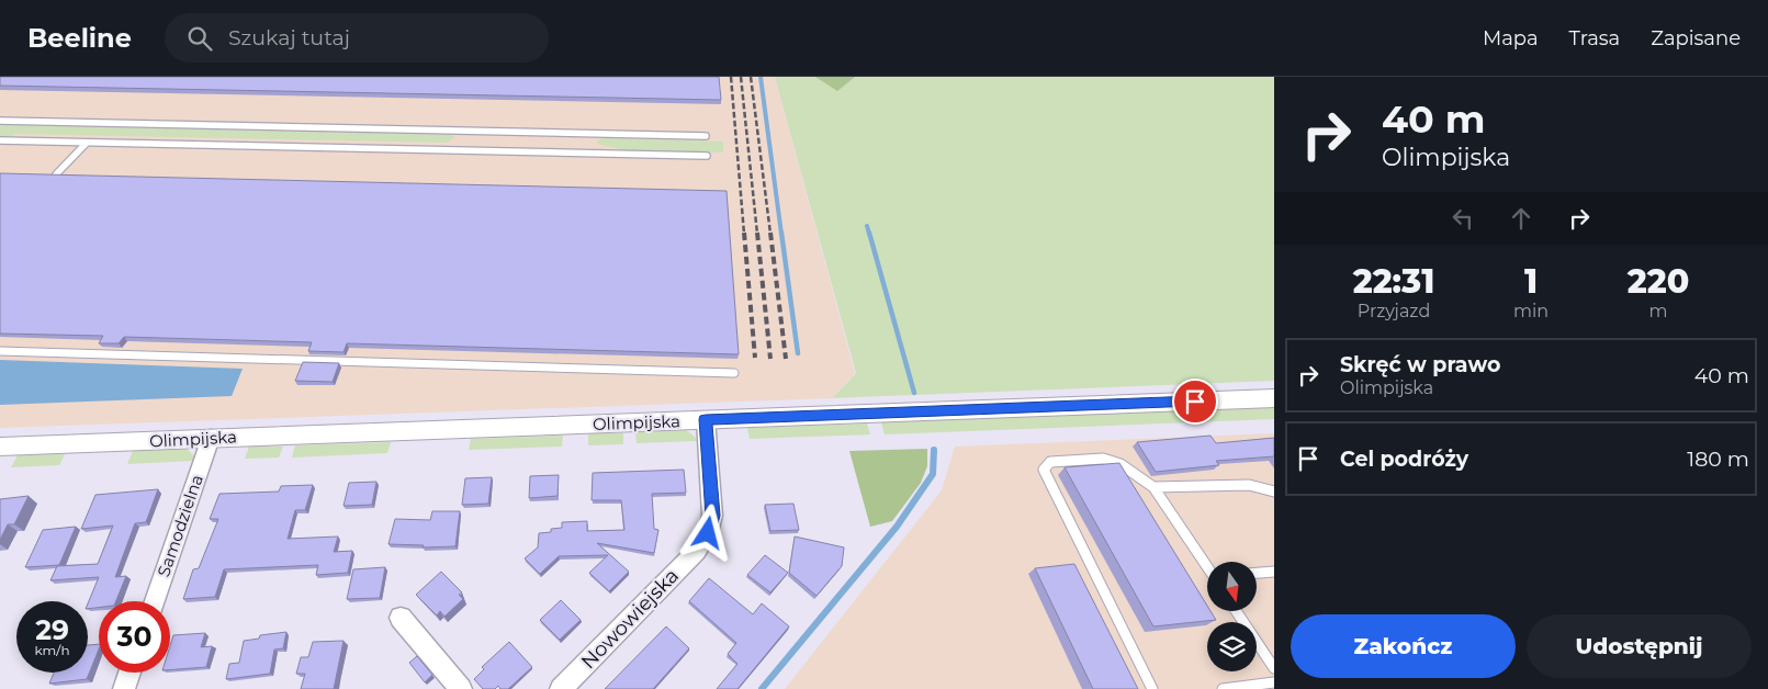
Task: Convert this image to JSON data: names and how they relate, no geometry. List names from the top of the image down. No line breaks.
{"streets":{"street":["Olimpijska","Samodzielna","Nowowiejska"]},"crossings":[["Olimpijska","Samodzielna"],["Olimpijska","Nowowiejska"]],"north":"bottom","page":{"header":"Beeline","search":"Szukaj tutaj","nav":["Mapa","Trasa","Zapisane"],"turn":["40 m","Olimpijska"],"eta":["22:31","Przyjazd","1","min","220","m"],"list":[{"name":"Skręć w prawo","note":"Olimpijska","value":"40 m"},{"name":"Cel podróży","value":"180 m"}],"speed":"29 km/h","limit":"30","buttons":["Zakończ","Udostępnij"]}}
